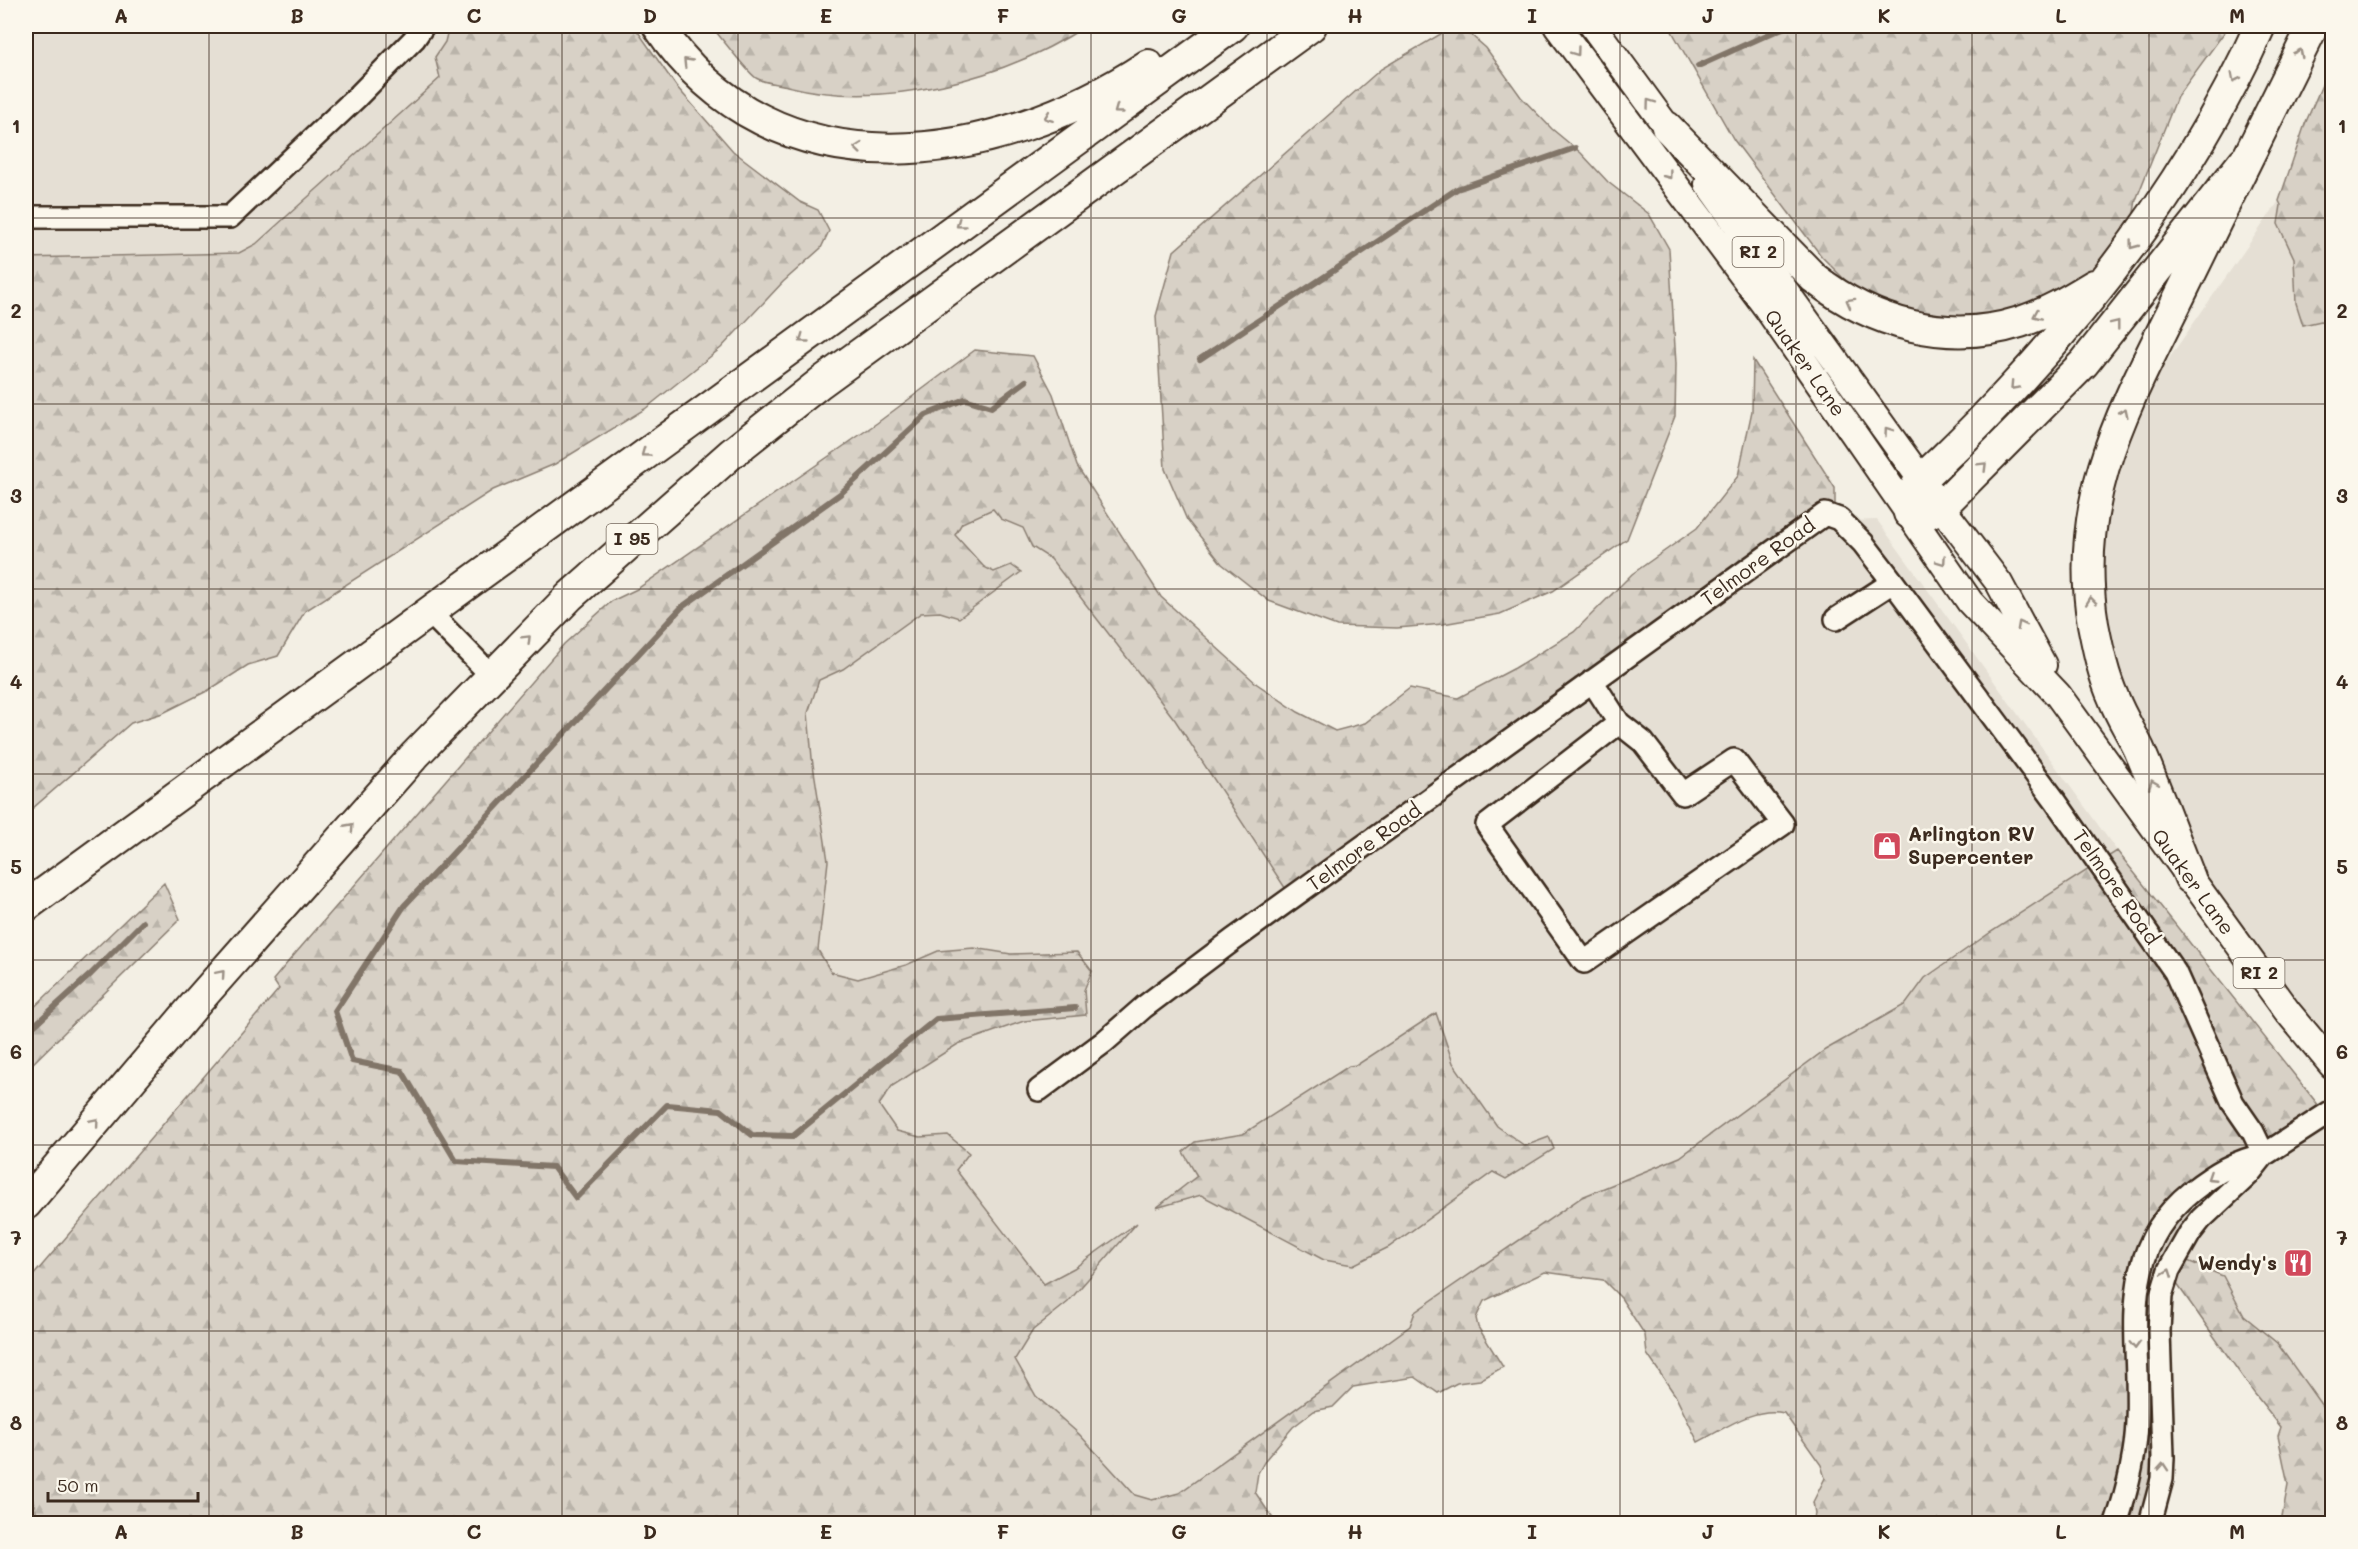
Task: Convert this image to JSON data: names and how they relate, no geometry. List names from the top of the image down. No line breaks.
{"streets":{"highway":["I 95"],"main road":["RI 2","Quaker Lane"],"street":["Telmore Road"]},"places":{"shop":["Arlington RV Supercenter"],"restaurant":["Wendy's"]},"scale_bar":"50 m","grid":{"columns":["A","B","C","D","E","F","G","H","I","J","K","L","M"],"rows":["1","2","3","4","5","6","7","8"]}}
